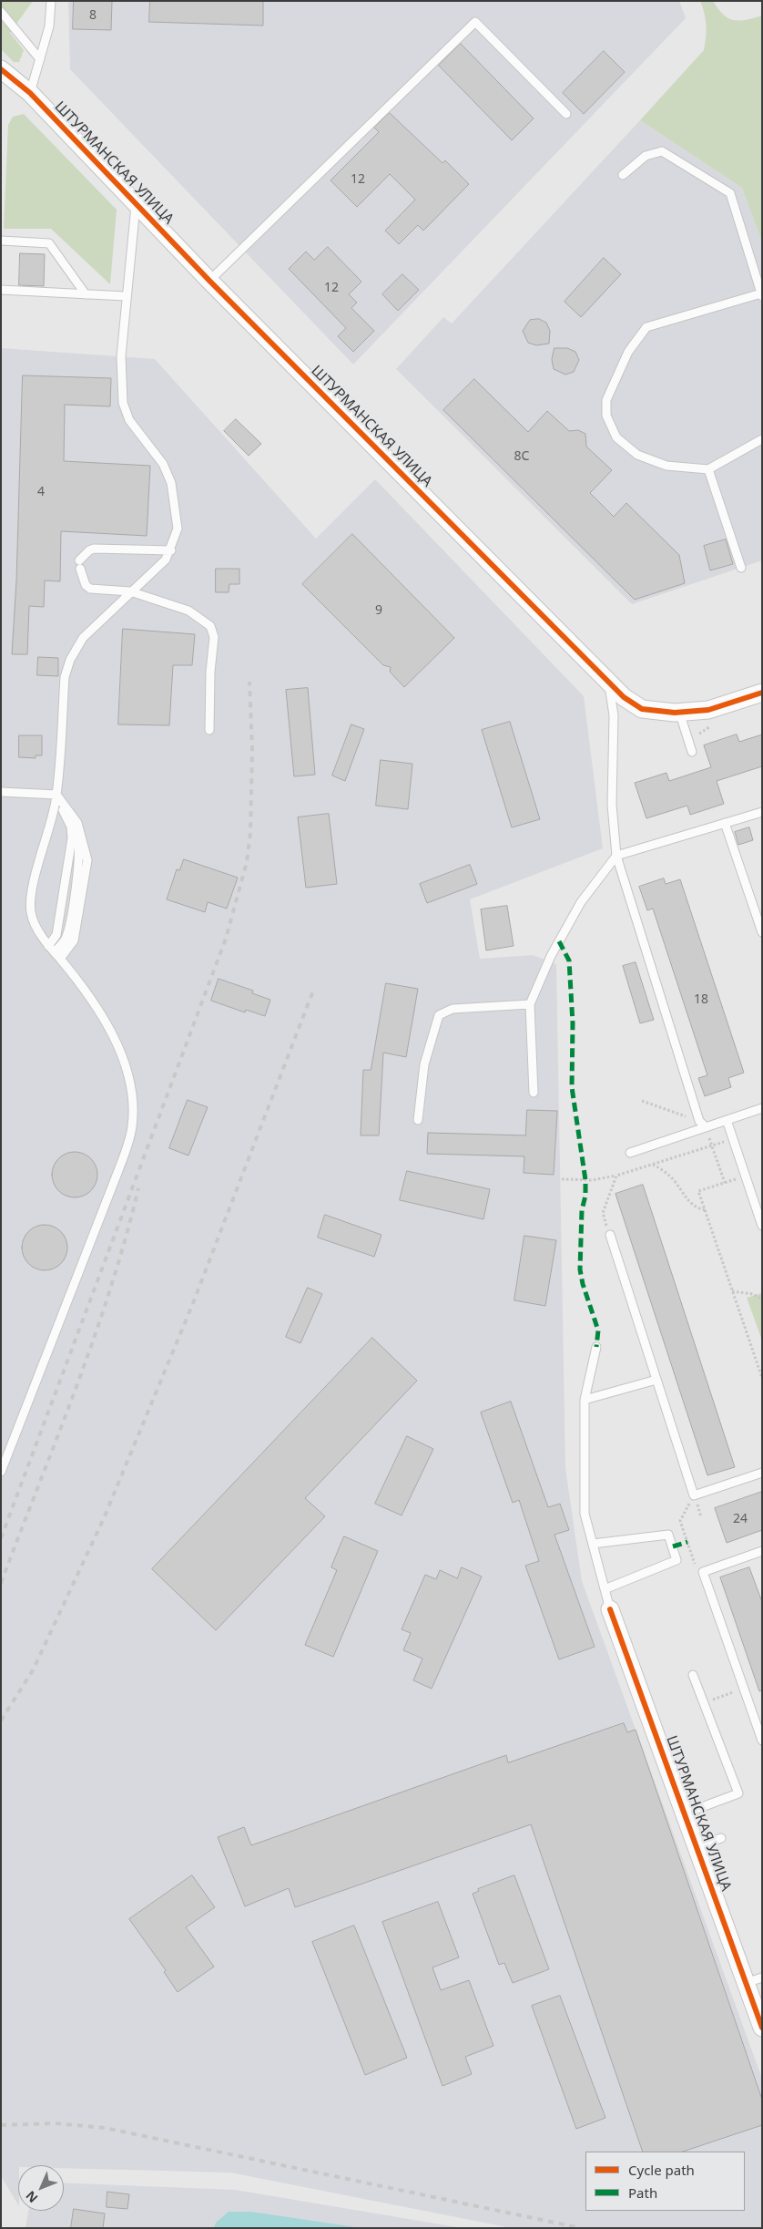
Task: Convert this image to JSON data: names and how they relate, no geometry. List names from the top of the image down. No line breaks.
{"streets":{"street":["ШТУРМАНСКАЯ УЛИЦА"]},"house_numbers":["8","12","12","8С","4","9","18","24"],"legend":["Cycle path","Path"],"north":"bottom left"}
